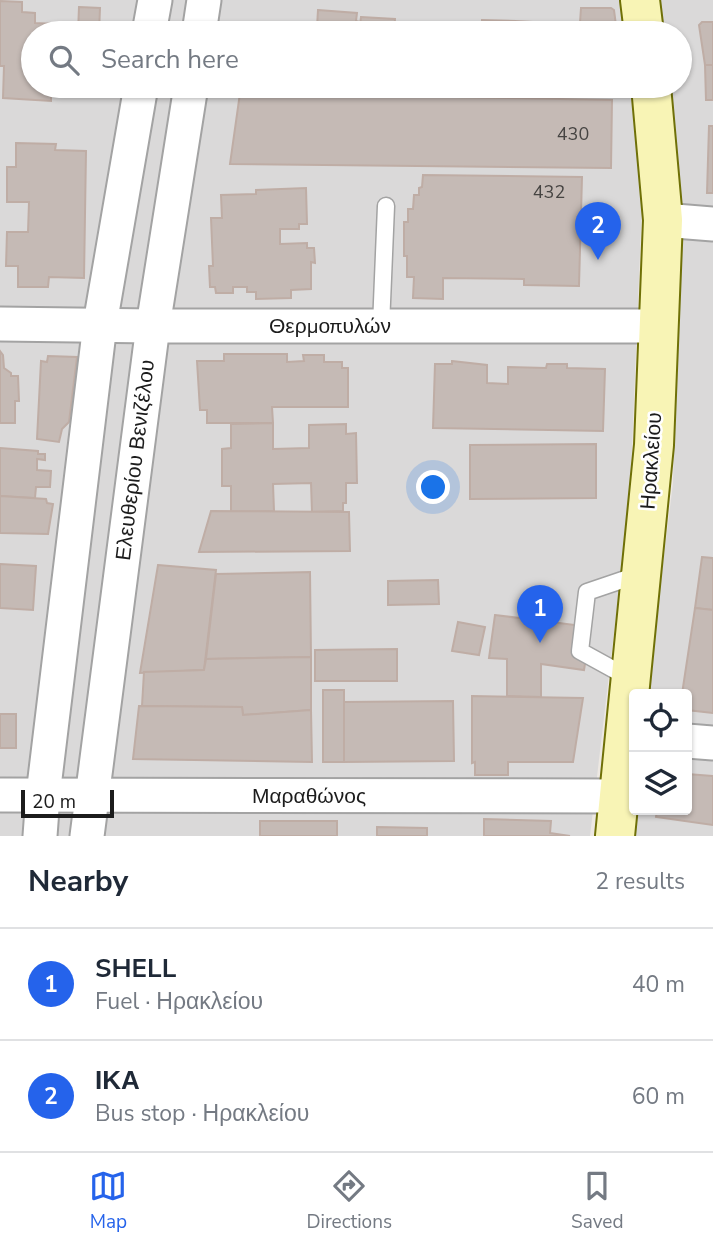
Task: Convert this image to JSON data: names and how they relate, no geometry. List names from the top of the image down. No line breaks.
{"streets":{"main road":["Ηρακλείου"],"street":["Θερμοπυλών","Ελευθερίου Βενιζέλου","Μαραθώνος"]},"crossings":[["Θερμοπυλών","Ελευθερίου Βενιζέλου"],["Θερμοπυλών","Ηρακλείου"],["Ελευθερίου Βενιζέλου","Μαραθώνος"],["Ηρακλείου","Μαραθώνος"]],"house_numbers":["430","432"],"scale_bar":"20 m","page":{"search":"Search here","pins":["2","1"],"scale":"20 m","heading":["Nearby","2 results"],"list":[{"mark":"1","name":"SHELL","note":"Fuel · Ηρακλείου","value":"40 m"},{"mark":"2","name":"ΙΚΑ","note":"Bus stop · Ηρακλείου","value":"60 m"}],"nav":["Map","Directions","Saved"]}}
